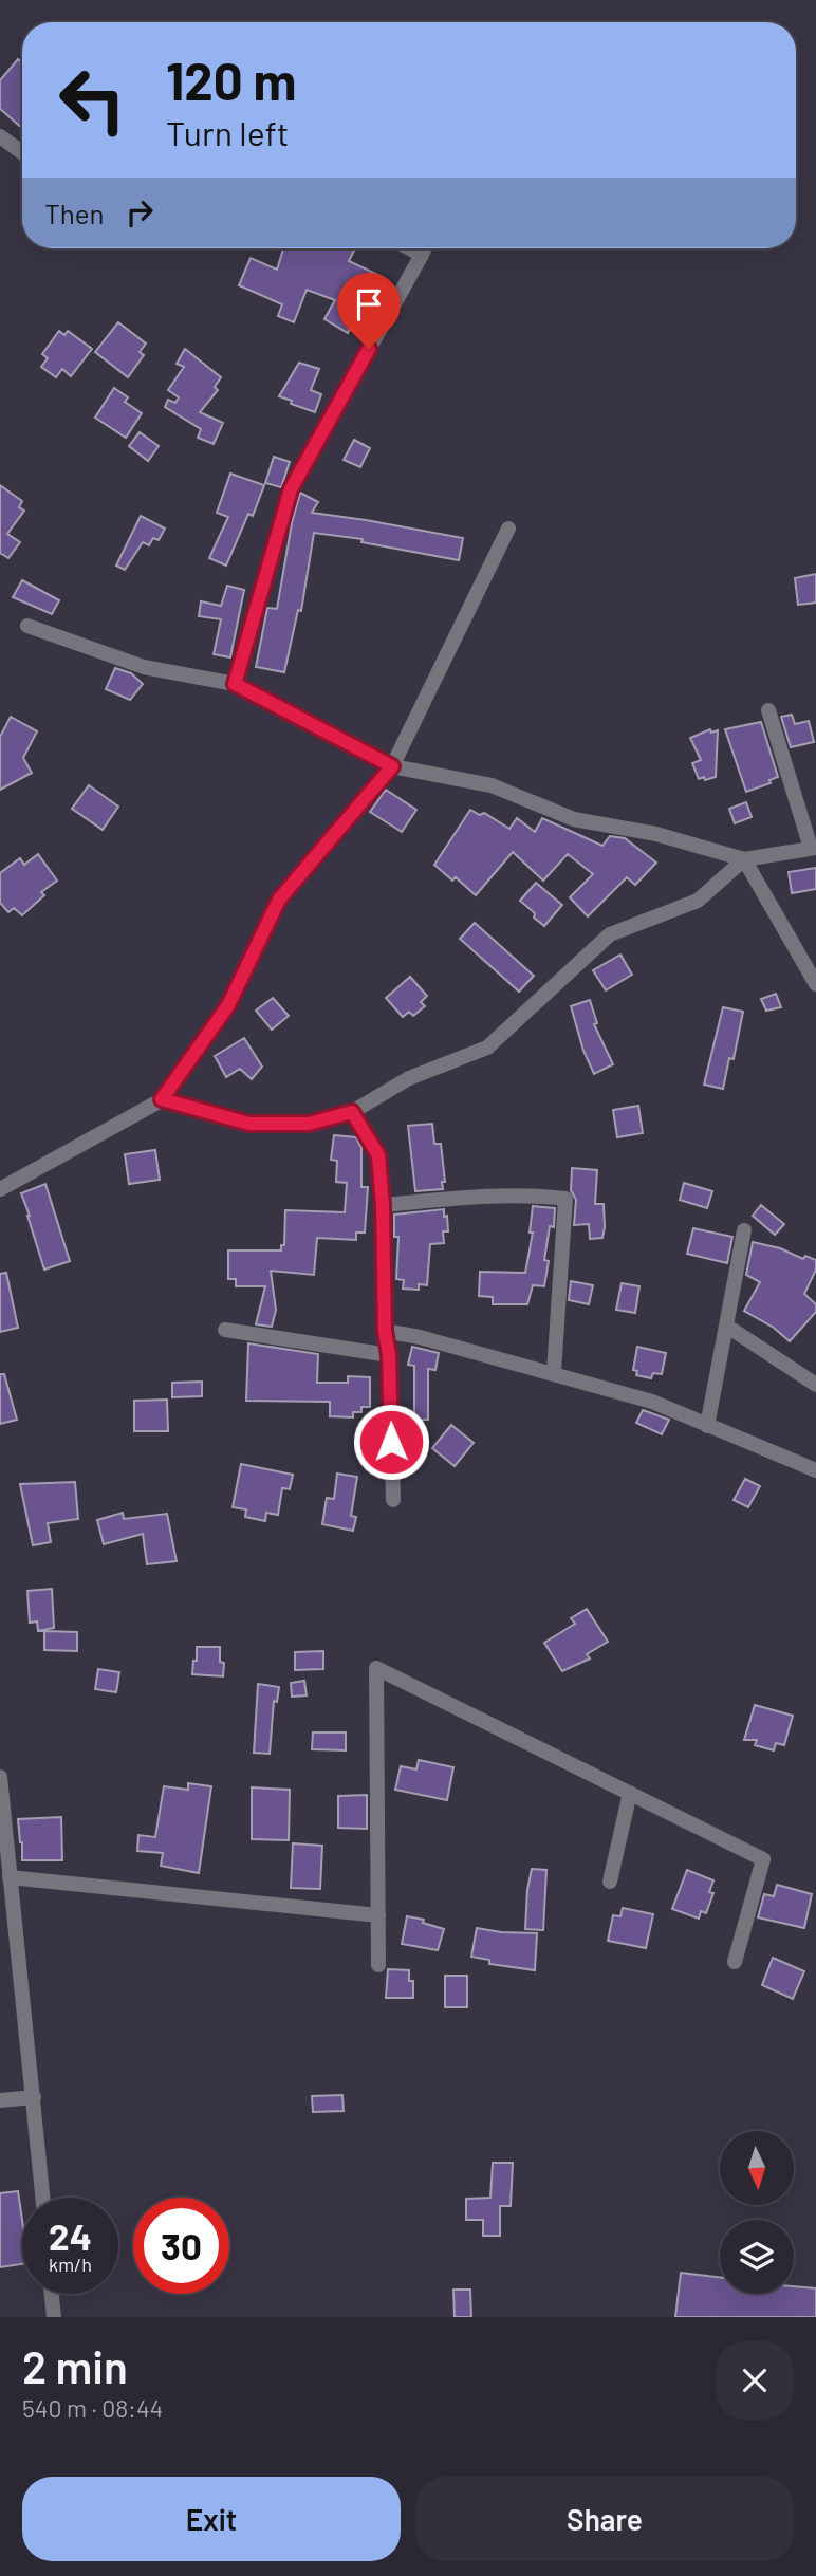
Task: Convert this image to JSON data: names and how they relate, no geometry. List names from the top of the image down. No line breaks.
{"north":"bottom","page":{"turn":["120 m","Turn left"],"then":"Then","speed":"24 km/h","limit":"30","heading":["2 min","540 m · 08:44"],"buttons":["Exit","Share"]}}
